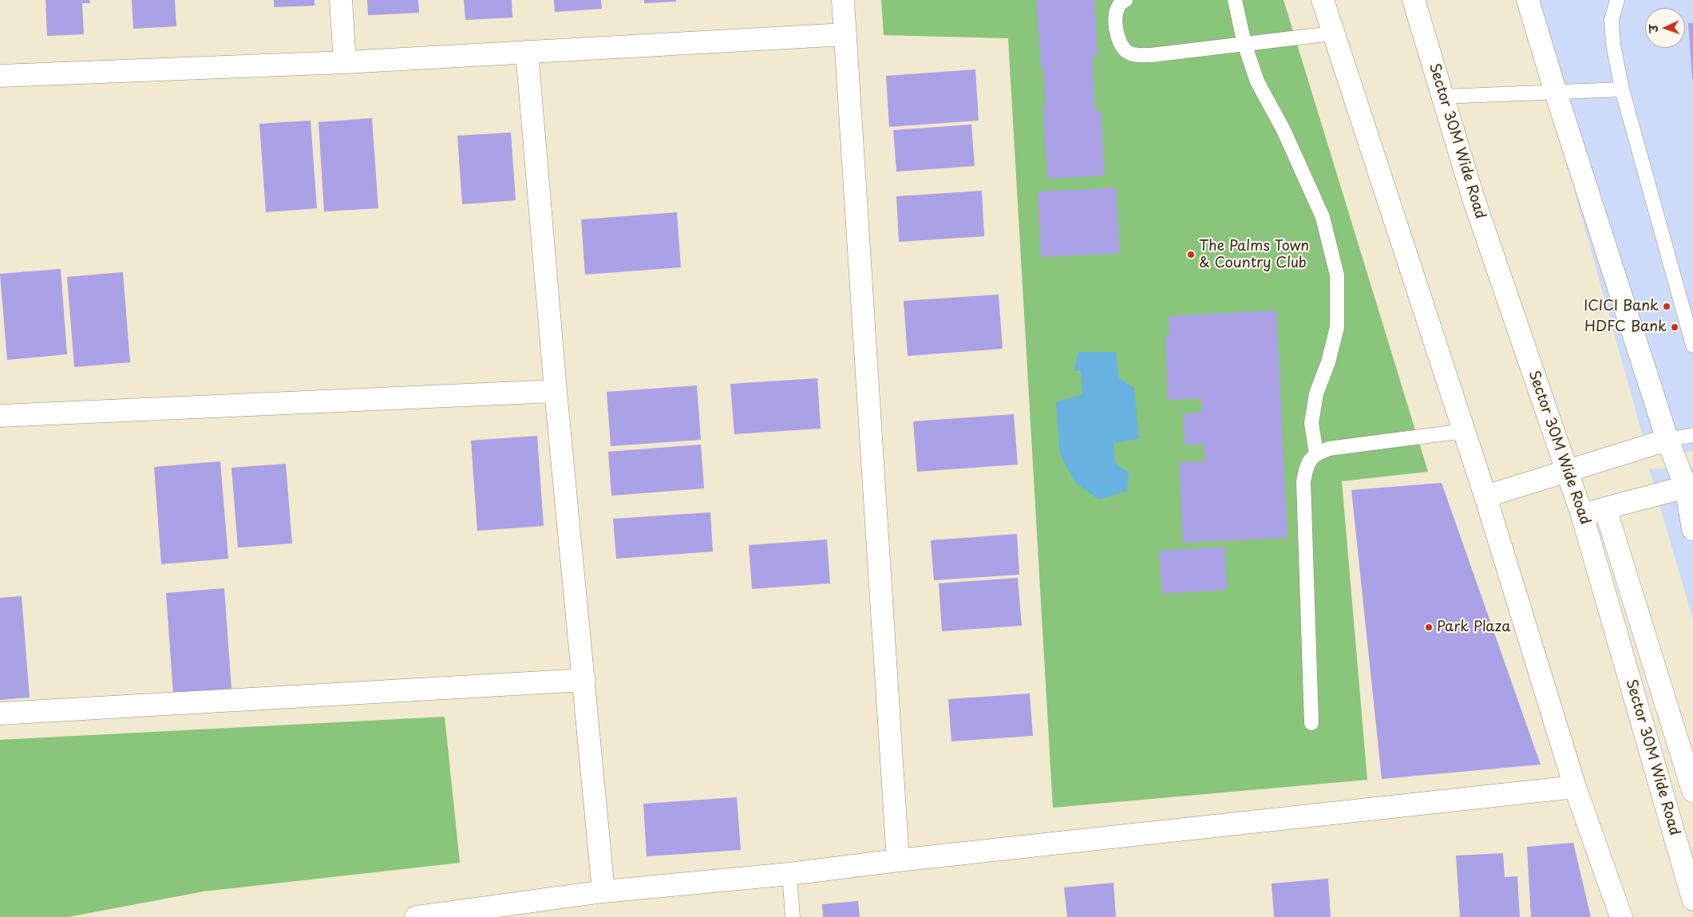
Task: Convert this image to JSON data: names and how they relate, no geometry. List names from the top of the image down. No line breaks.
{"streets":{"street":["Sector 30M Wide Road"]},"places":["The Palms Town & Country Club","ICICI Bank","HDFC Bank","Park Plaza"],"north":"left"}
